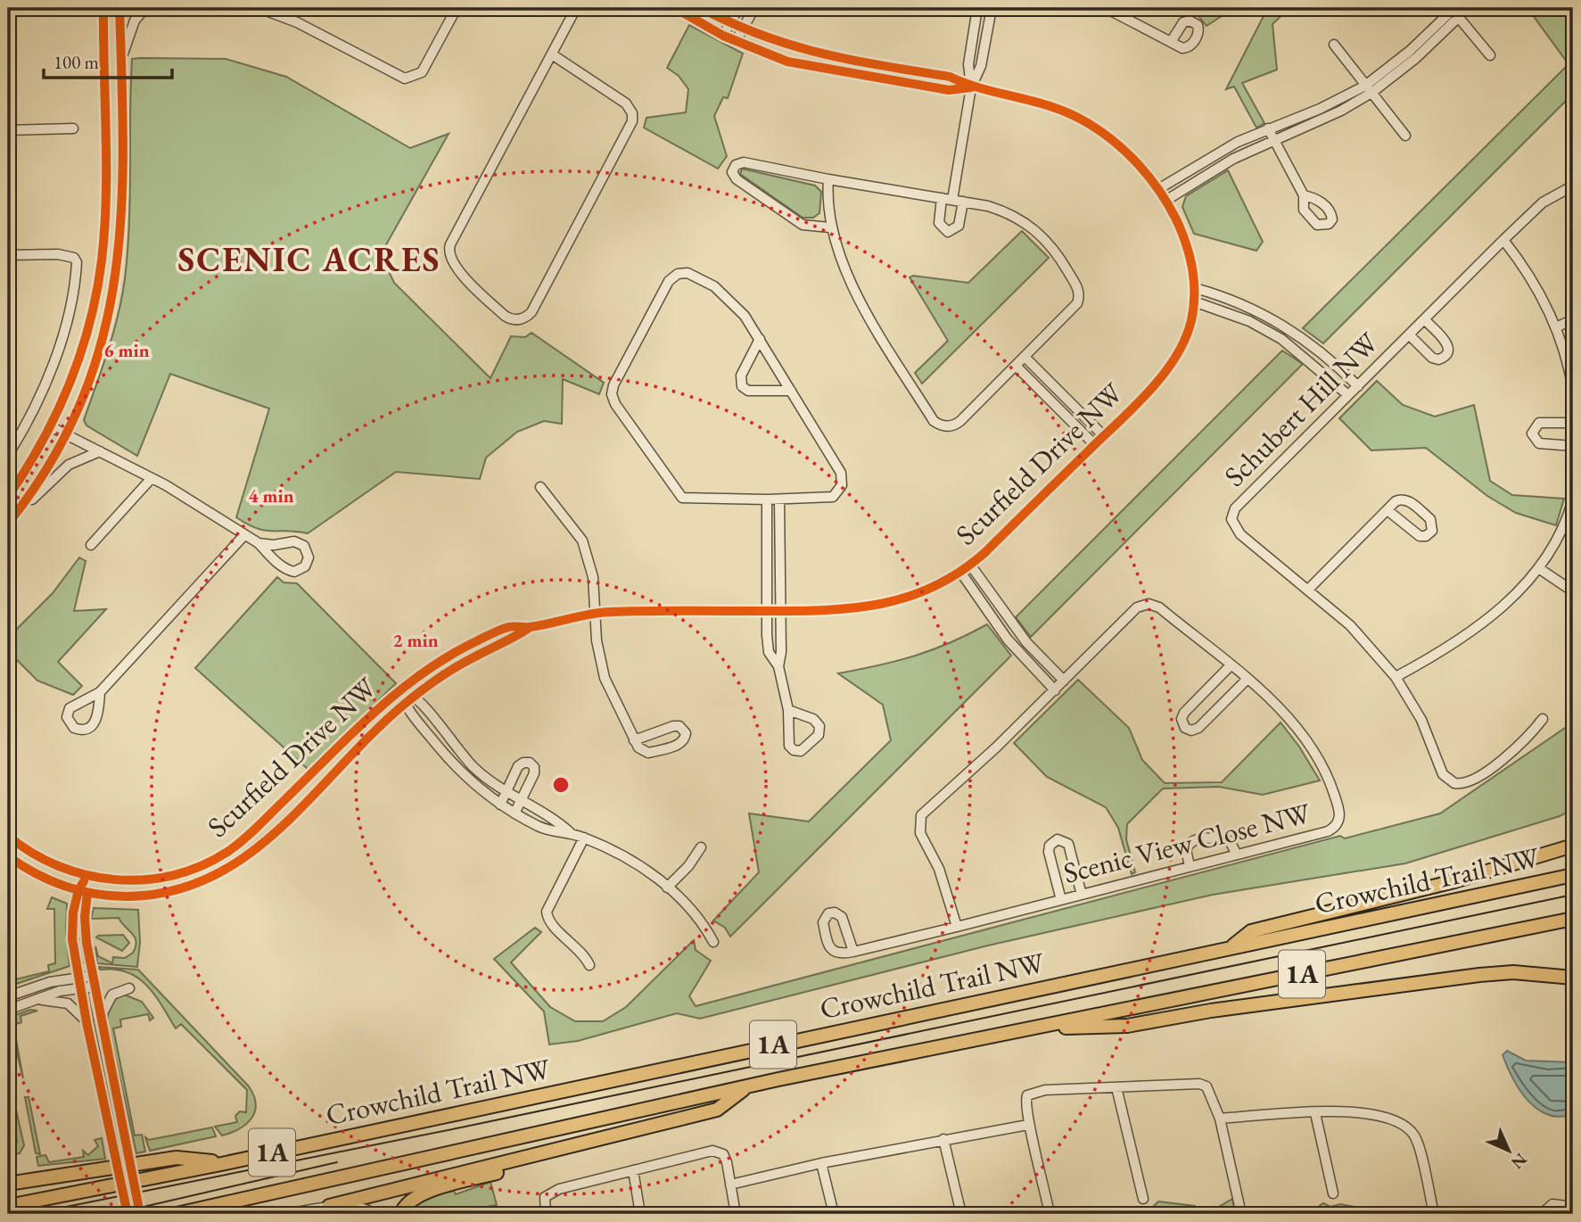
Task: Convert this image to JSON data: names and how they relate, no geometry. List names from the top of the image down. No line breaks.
{"streets":{"highway":["Crowchild Trail NW","1A"],"street":["Schubert Hill NW","Scurfield Drive NW","Scenic View Close NW"]},"districts":["SCENIC ACRES"],"scale_bar":"100 m","north":"bottom right","rings":["6 min","4 min","2 min"]}
